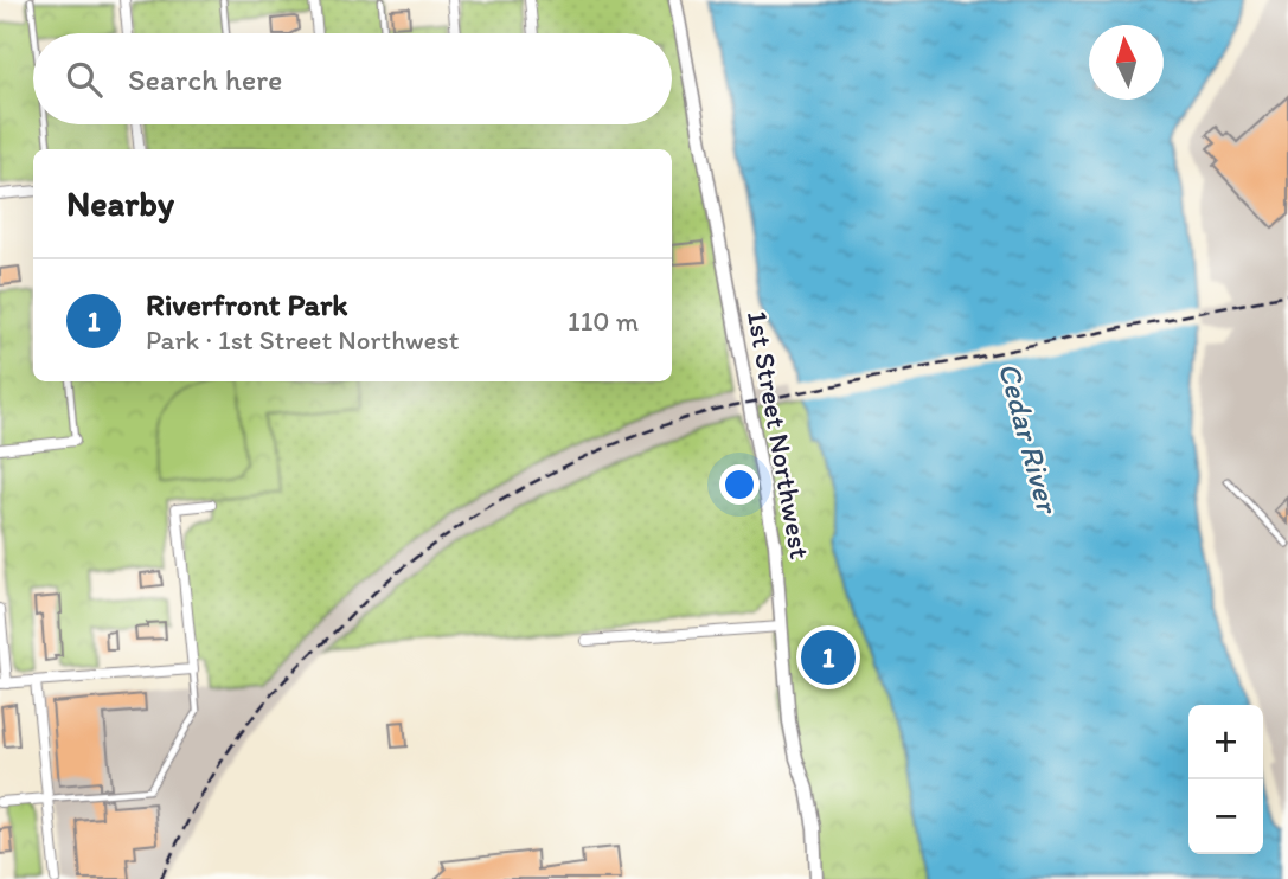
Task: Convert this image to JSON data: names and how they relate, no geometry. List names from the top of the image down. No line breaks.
{"streets":{"street":["1st Street Northwest"]},"water":["Cedar River"],"north":"top","page":{"search":"Search here","heading":"Nearby","list":[{"mark":"1","name":"Riverfront Park","note":"Park · 1st Street Northwest","value":"110 m"}],"pins":"1","map_buttons":["+","−"]}}
